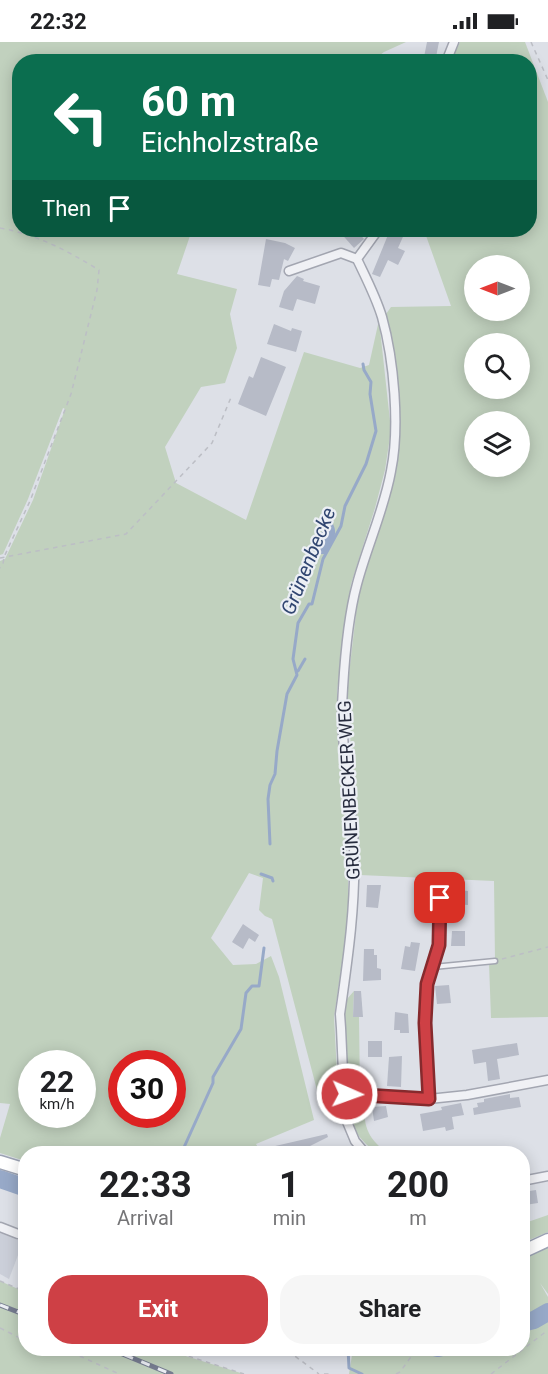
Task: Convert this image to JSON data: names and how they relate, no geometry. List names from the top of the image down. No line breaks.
{"streets":{"street":["GRÜNENBECKER WEG"]},"water":["Grünenbecke"],"north":"left","page":{"status":"22:32","turn":["60 m","Eichholzstraße"],"then":"Then","speed":"22 km/h","limit":"30","eta":["22:33","Arrival","1","min","200","m"],"buttons":["Exit","Share"]}}
